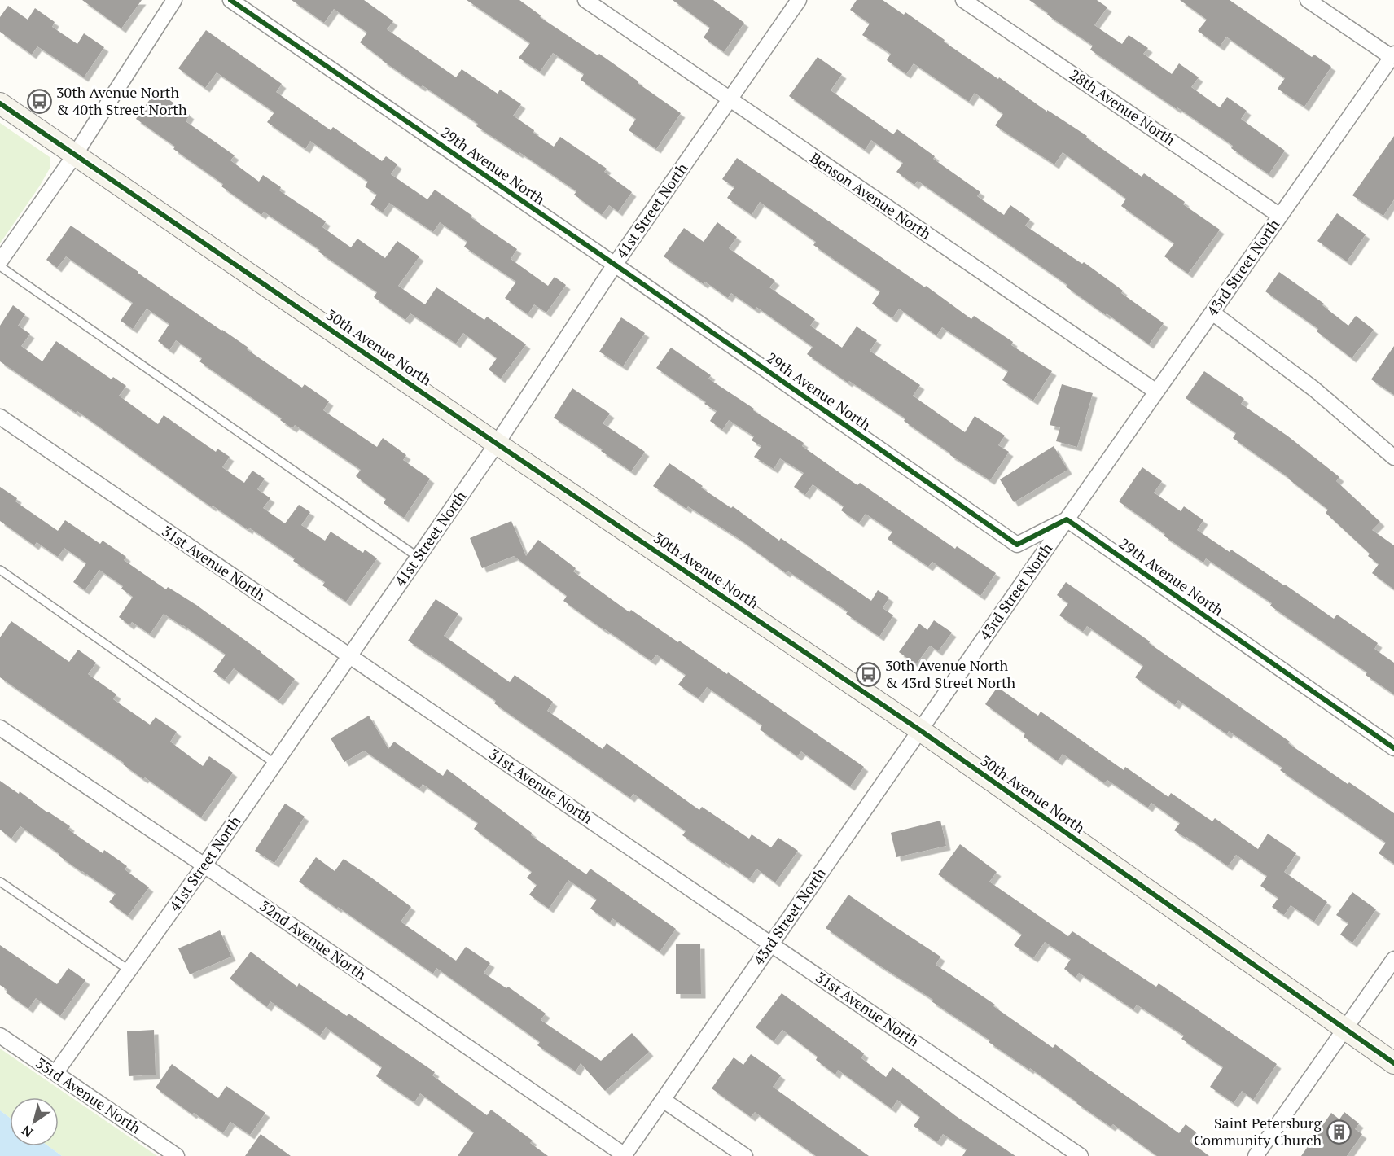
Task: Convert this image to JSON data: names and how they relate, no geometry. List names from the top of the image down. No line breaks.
{"streets":{"street":["28th Avenue North","29th Avenue North","Benson Avenue North","41st Street North","43rd Street North","30th Avenue North","31st Avenue North","32nd Avenue North","33rd Avenue North"]},"crossings":[["28th Avenue North","43rd Street North"],["29th Avenue North","41st Street North"],["29th Avenue North","43rd Street North"],["Benson Avenue North","41st Street North"],["Benson Avenue North","43rd Street North"],["41st Street North","30th Avenue North"],["41st Street North","31st Avenue North"],["41st Street North","32nd Avenue North"],["41st Street North","33rd Avenue North"],["43rd Street North","30th Avenue North"],["43rd Street North","31st Avenue North"],["43rd Street North","32nd Avenue North"]],"places":{"bus stop":["30th Avenue North & 40th Street North","30th Avenue North & 43rd Street North"],"building":["Saint Petersburg Community Church"]},"north":"bottom left"}
